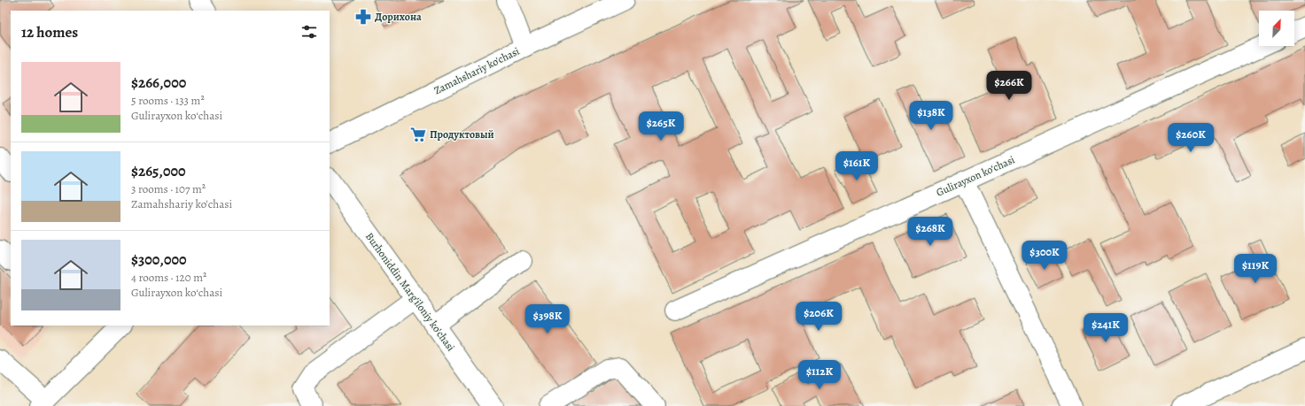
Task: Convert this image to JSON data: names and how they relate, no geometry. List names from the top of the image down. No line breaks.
{"streets":{"street":["Zamahshariy ko'chasi","Gulirayxon koʻchasi","Burhoniddin Marg'iloniy ko'chasi"]},"places":{"pharmacy":["Дорихона"],"supermarket":["Продуктовый"]},"north":"top right","page":{"heading":"12 homes","list":[{"name":"$266,000","note":"5 rooms · 133 m² · Gulirayxon koʻchasi"},{"name":"$265,000","note":"3 rooms · 107 m² · Zamahshariy ko'chasi"},{"name":"$300,000","note":"4 rooms · 120 m² · Gulirayxon koʻchasi"}],"price":["$266K","$138K","$265K","$260K","$161K","$268K","$300K","$119K","$206K","$398K","$241K","$112K"]}}
